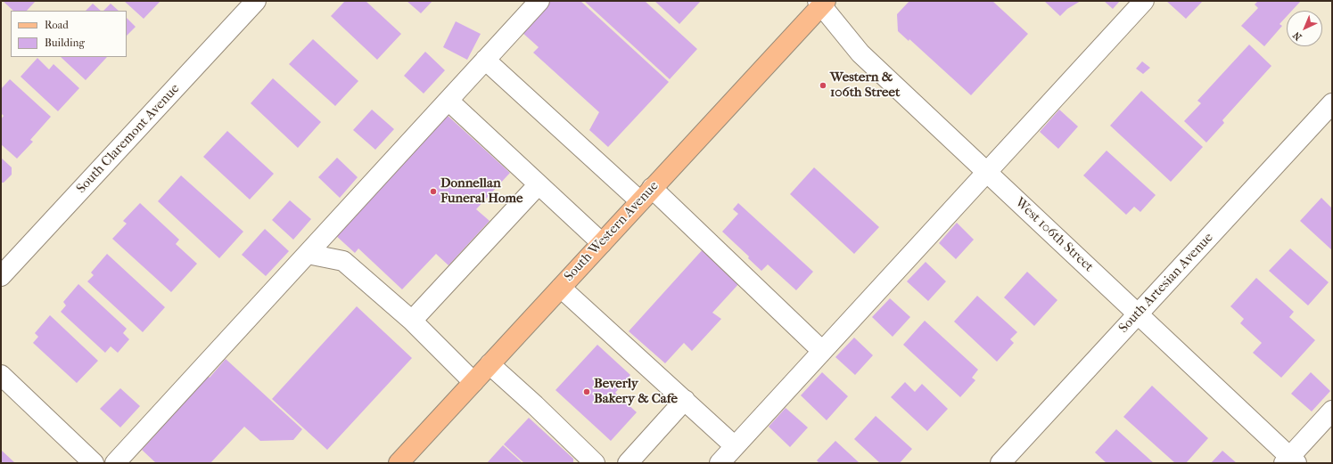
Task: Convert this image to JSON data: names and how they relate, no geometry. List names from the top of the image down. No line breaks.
{"streets":{"main road":["South Western Avenue"],"street":["South Claremont Avenue","West 106th Street","South Artesian Avenue"]},"crossings":[["South Western Avenue","West 106th Street"],["West 106th Street","South Artesian Avenue"]],"places":["Western & 106th Street","Donnellan Funeral Home","Beverly Bakery & Cafe"],"legend":["Road","Building"],"north":"bottom left"}
